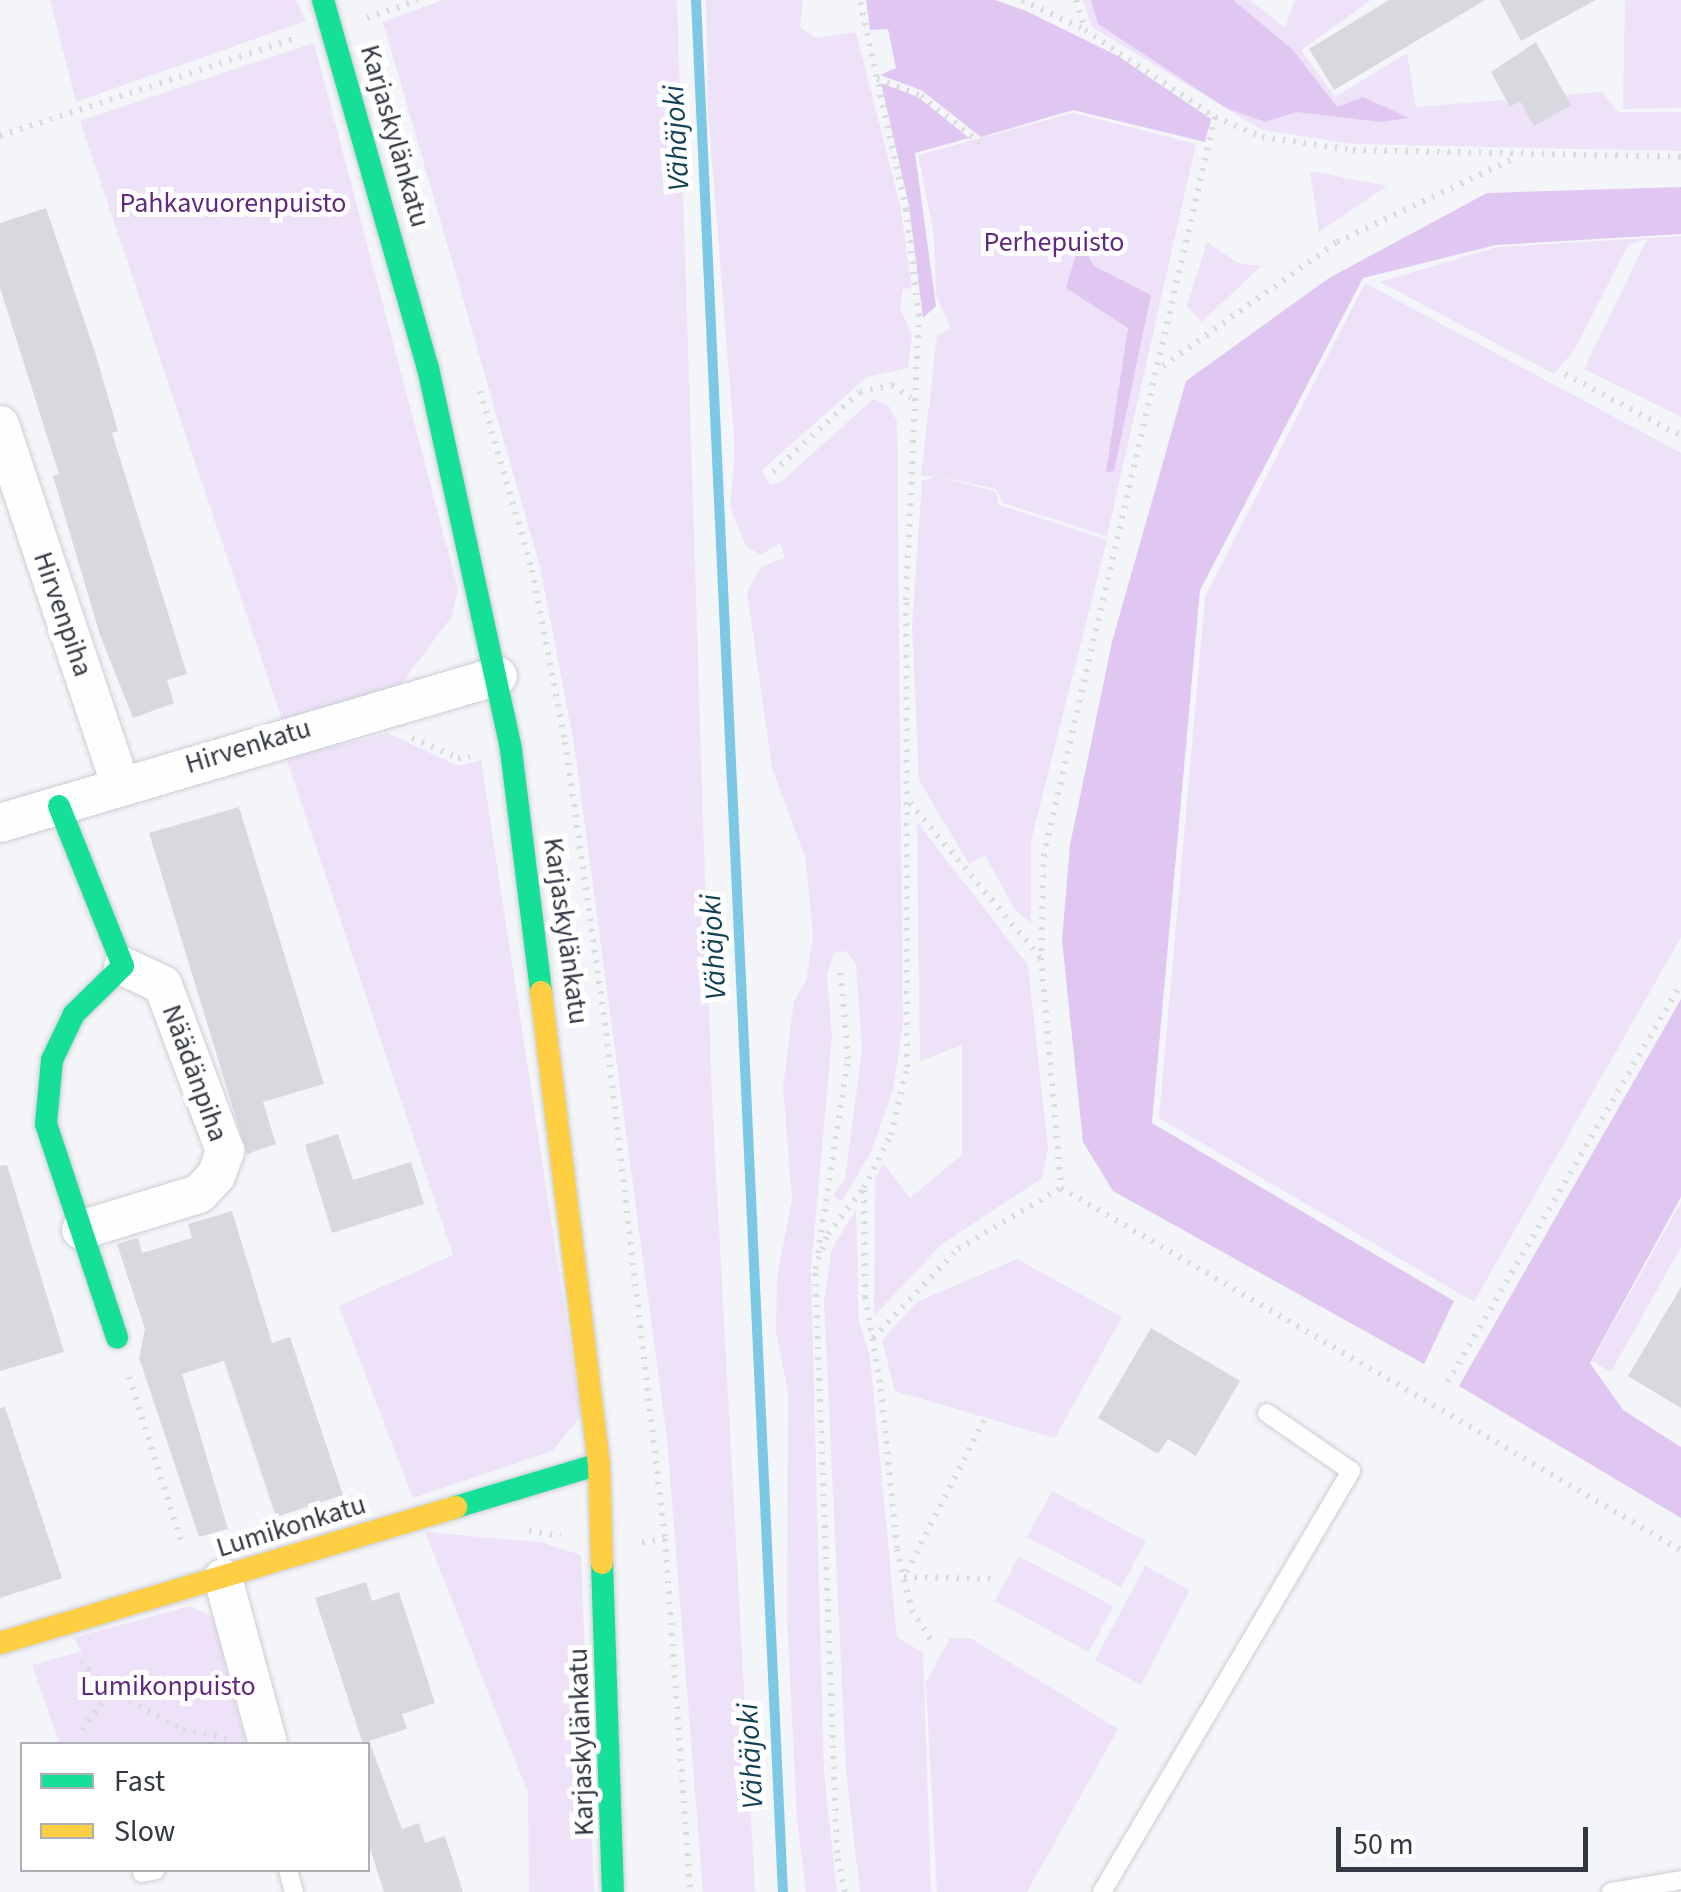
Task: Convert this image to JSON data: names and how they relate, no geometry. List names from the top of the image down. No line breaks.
{"streets":{"street":["Karjaskylänkatu","Hirvenpiha","Hirvenkatu","Näädänpiha","Lumikonkatu"]},"crossings":[["Karjaskylänkatu","Hirvenkatu"],["Karjaskylänkatu","Lumikonkatu"],["Hirvenpiha","Hirvenkatu"]],"water":["Vähäjoki"],"parks":["Pahkavuorenpuisto","Perhepuisto","Lumikonpuisto"],"legend":["Fast","Slow"],"scale_bar":"50 m"}
